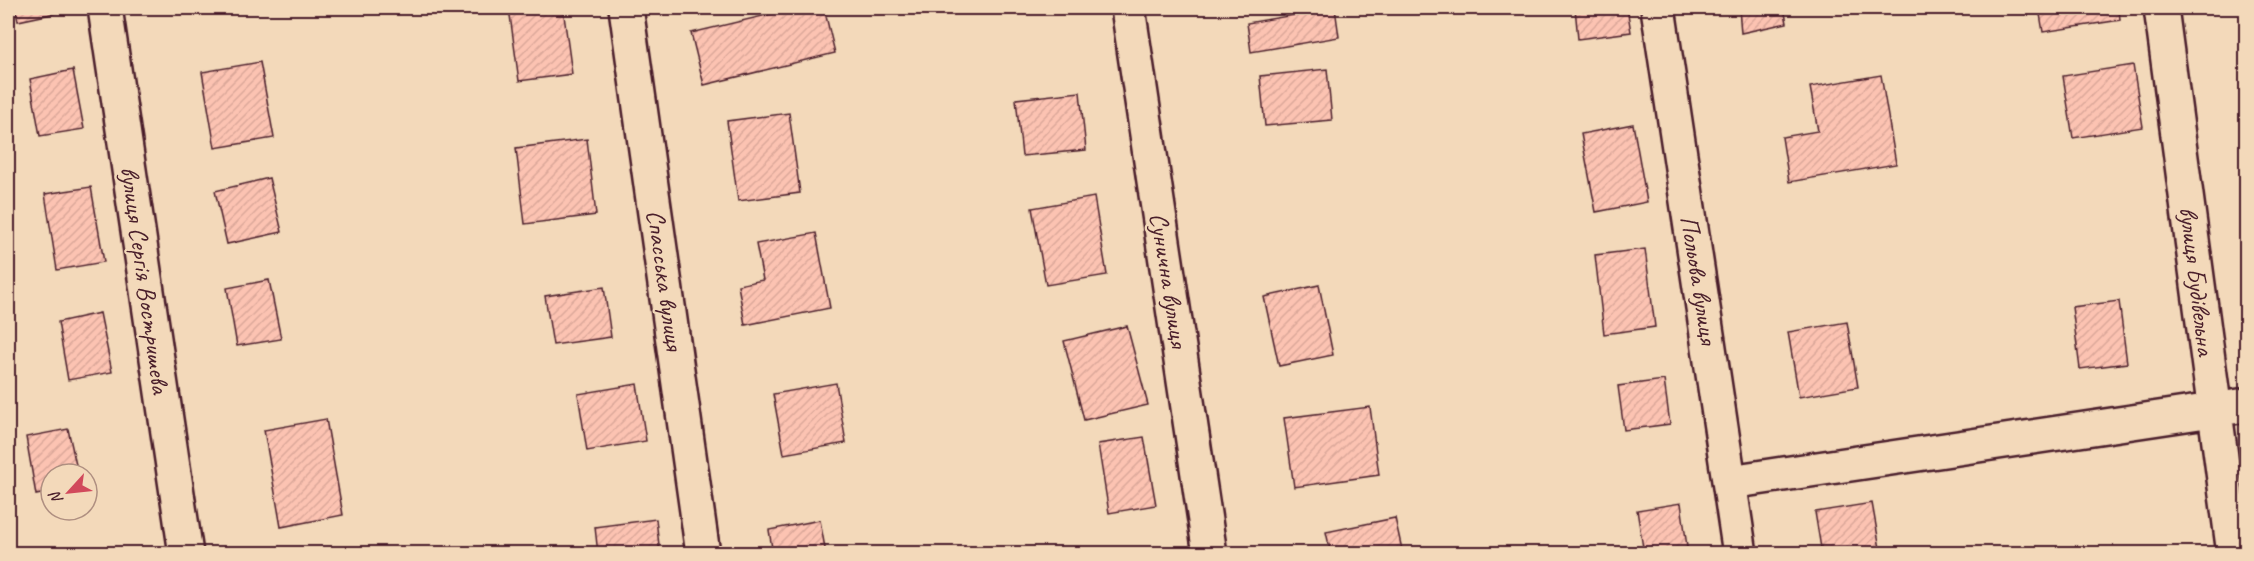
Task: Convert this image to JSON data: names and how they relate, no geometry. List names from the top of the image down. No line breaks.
{"streets":{"street":["вулиця Сергія Востришева","Спасська вулиця","Сунична вулиця","Польова вулиця","вулиця Будівельна"]},"north":"bottom left"}
